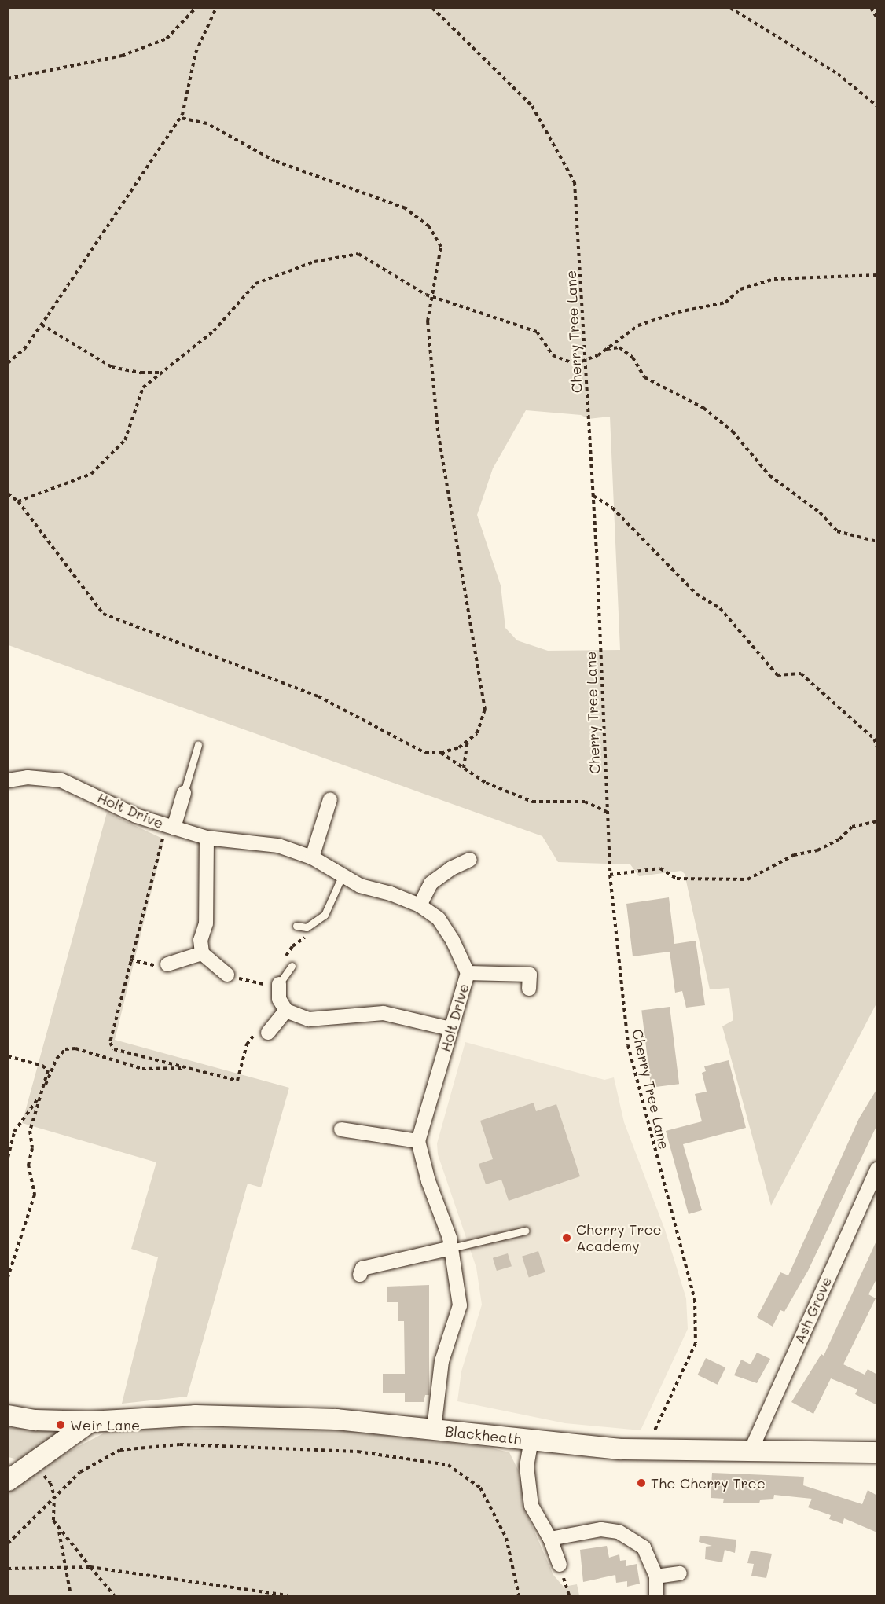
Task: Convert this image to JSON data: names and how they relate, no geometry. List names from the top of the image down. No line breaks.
{"streets":{"main road":["Blackheath"],"street":["Holt Drive","Ash Grove"],"path":["Cherry Tree Lane"]},"crossings":[["Cherry Tree Lane","Blackheath"],["Ash Grove","Blackheath"]],"places":["Cherry Tree Academy","Weir Lane","The Cherry Tree"]}
